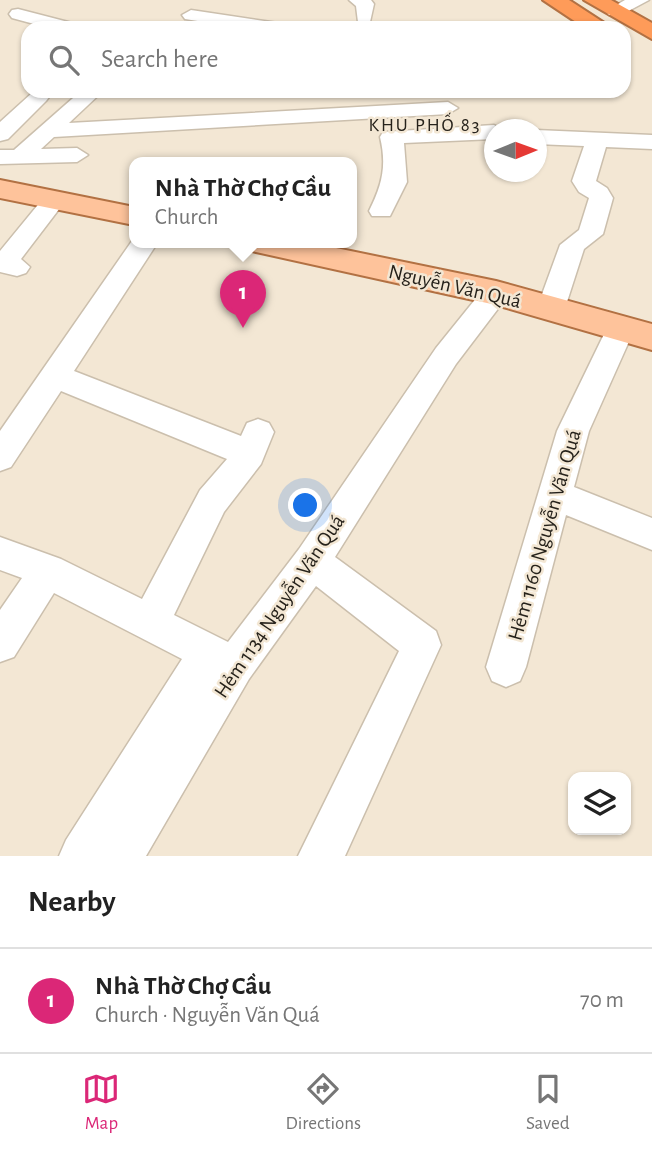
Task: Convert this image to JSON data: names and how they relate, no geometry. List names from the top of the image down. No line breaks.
{"streets":{"main road":["Nguyễn Văn Quá"],"street":["Hẻm 1160 Nguyễn Văn Quá","Hẻm 1134 Nguyễn Văn Quá"]},"crossings":[["Nguyễn Văn Quá","Hẻm 1160 Nguyễn Văn Quá"],["Nguyễn Văn Quá","Hẻm 1134 Nguyễn Văn Quá"]],"districts":["KHU PHỐ 83"],"north":"right","page":{"search":"Search here","popup":["Nhà Thờ Chợ Cầu","Church"],"pins":"1","heading":"Nearby","list":[{"mark":"1","name":"Nhà Thờ Chợ Cầu","note":"Church · Nguyễn Văn Quá","value":"70 m"}],"nav":["Map","Directions","Saved"]}}
